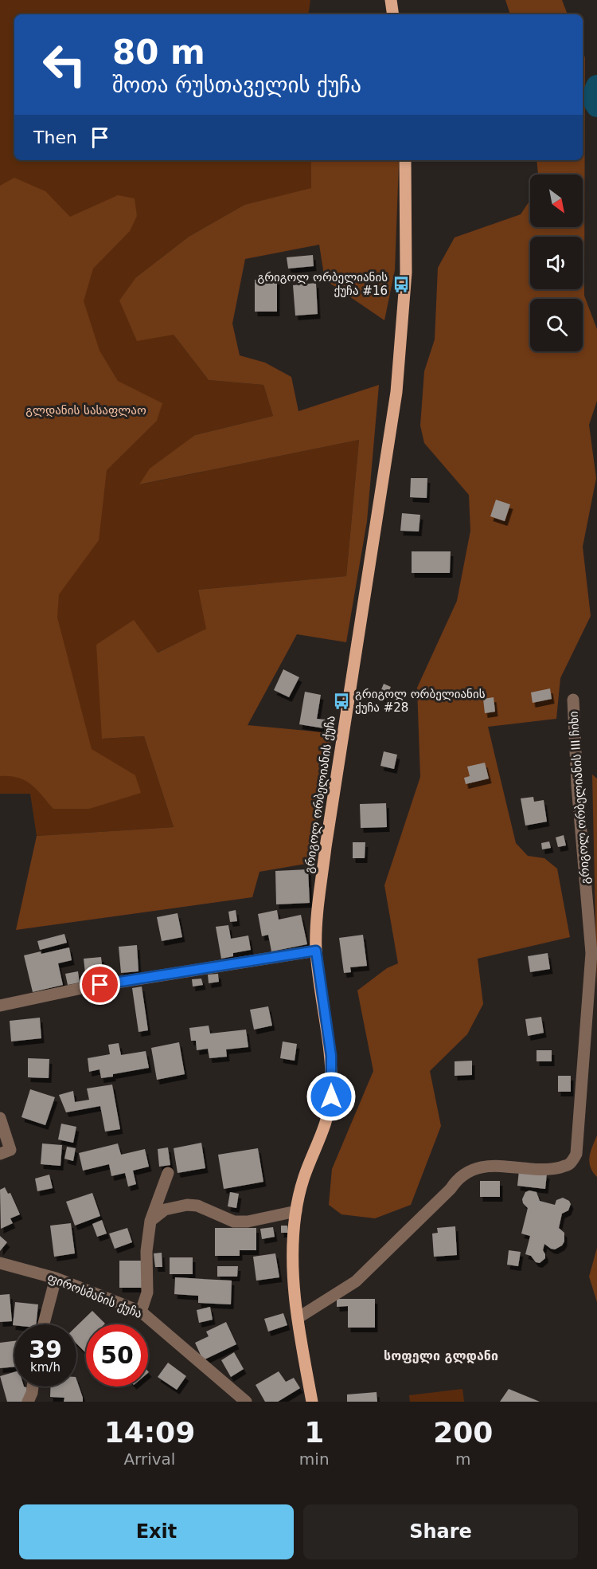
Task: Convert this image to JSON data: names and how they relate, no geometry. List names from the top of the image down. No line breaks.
{"streets":{"main road":["გრიგოლ ორბელიანის ქუჩა"],"street":["გრიგოლ ორბელიანის III ჩიხი","ფიროსმანის ქუჩა"]},"crossings":[["გრიგოლ ორბელიანის ქუჩა","გრიგოლ ორბელიანის III ჩიხი"]],"districts":["სოფელი გლდანი"],"parks":["გლდანის სასაფლაო"],"places":{"bus stop":["გრიგოლ ორბელიანის ქუჩა #16","გრიგოლ ორბელიანის ქუჩა #28"]},"north":"bottom right","page":{"turn":["80 m","შოთა რუსთაველის ქუჩა"],"then":"Then","speed":"39 km/h","limit":"50","eta":["14:09","Arrival","1","min","200","m"],"buttons":["Exit","Share"]}}
